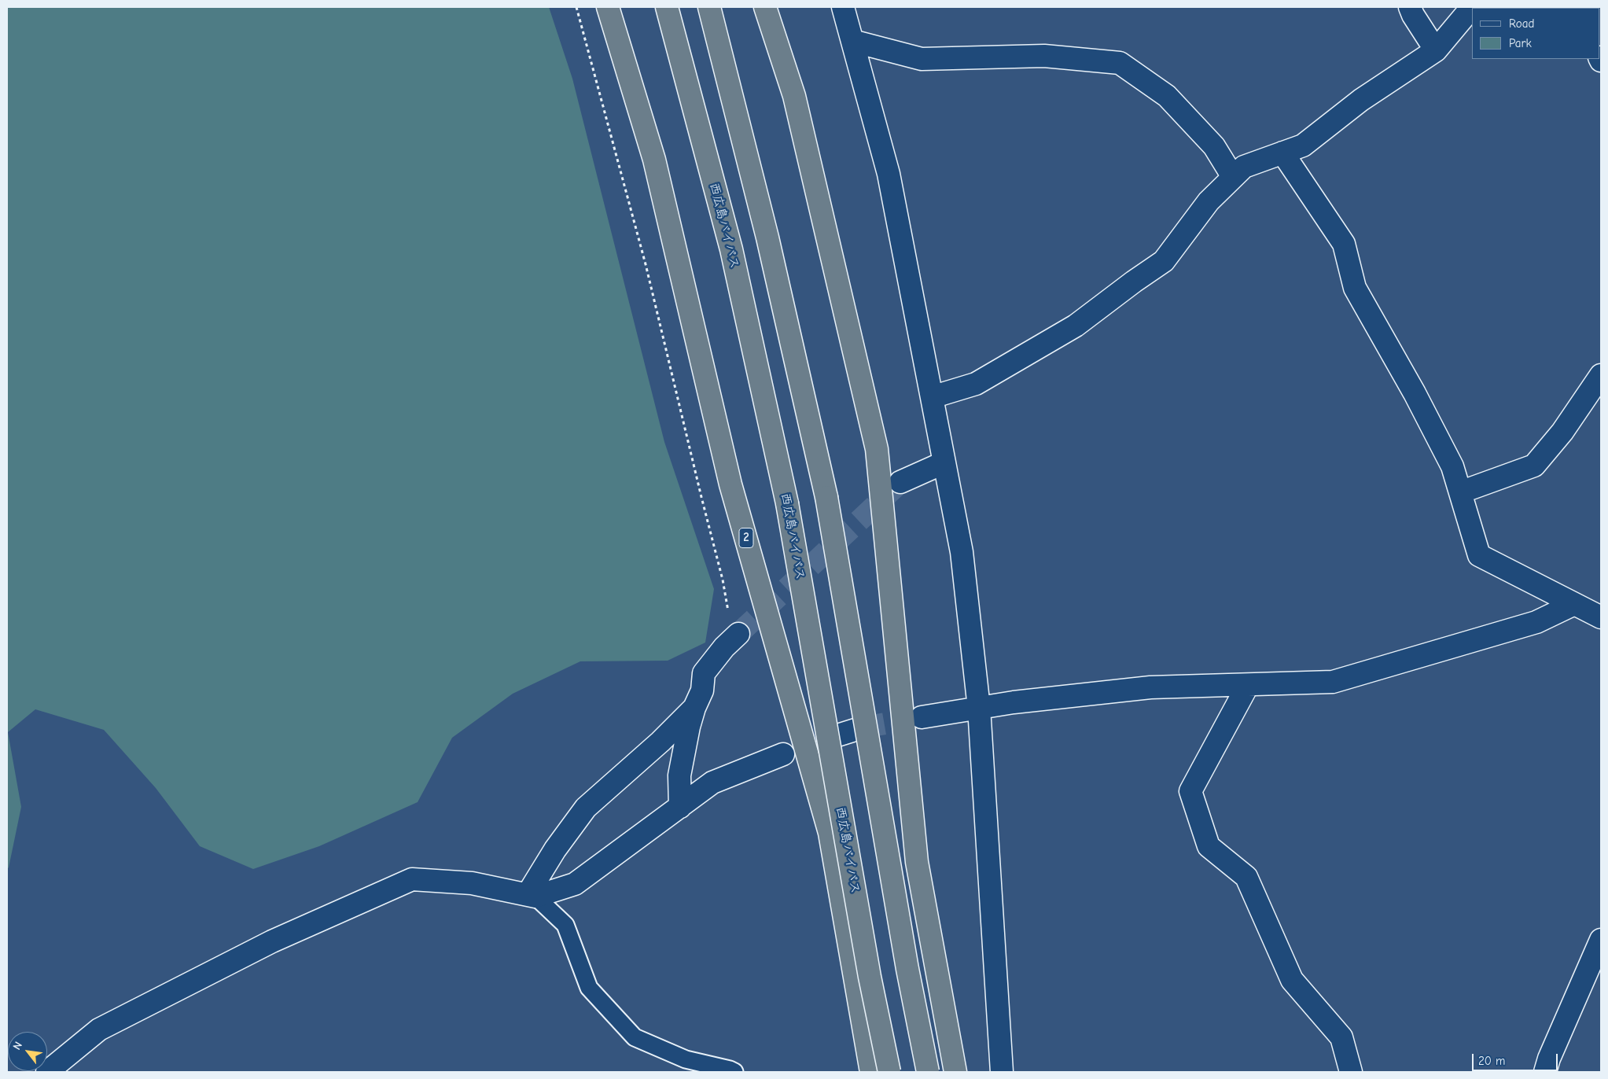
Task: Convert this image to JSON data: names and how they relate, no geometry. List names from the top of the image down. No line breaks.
{"streets":{"highway":["西広島バイパス","2"]},"legend":["Road","Park"],"scale_bar":"20 m","north":"top left"}
